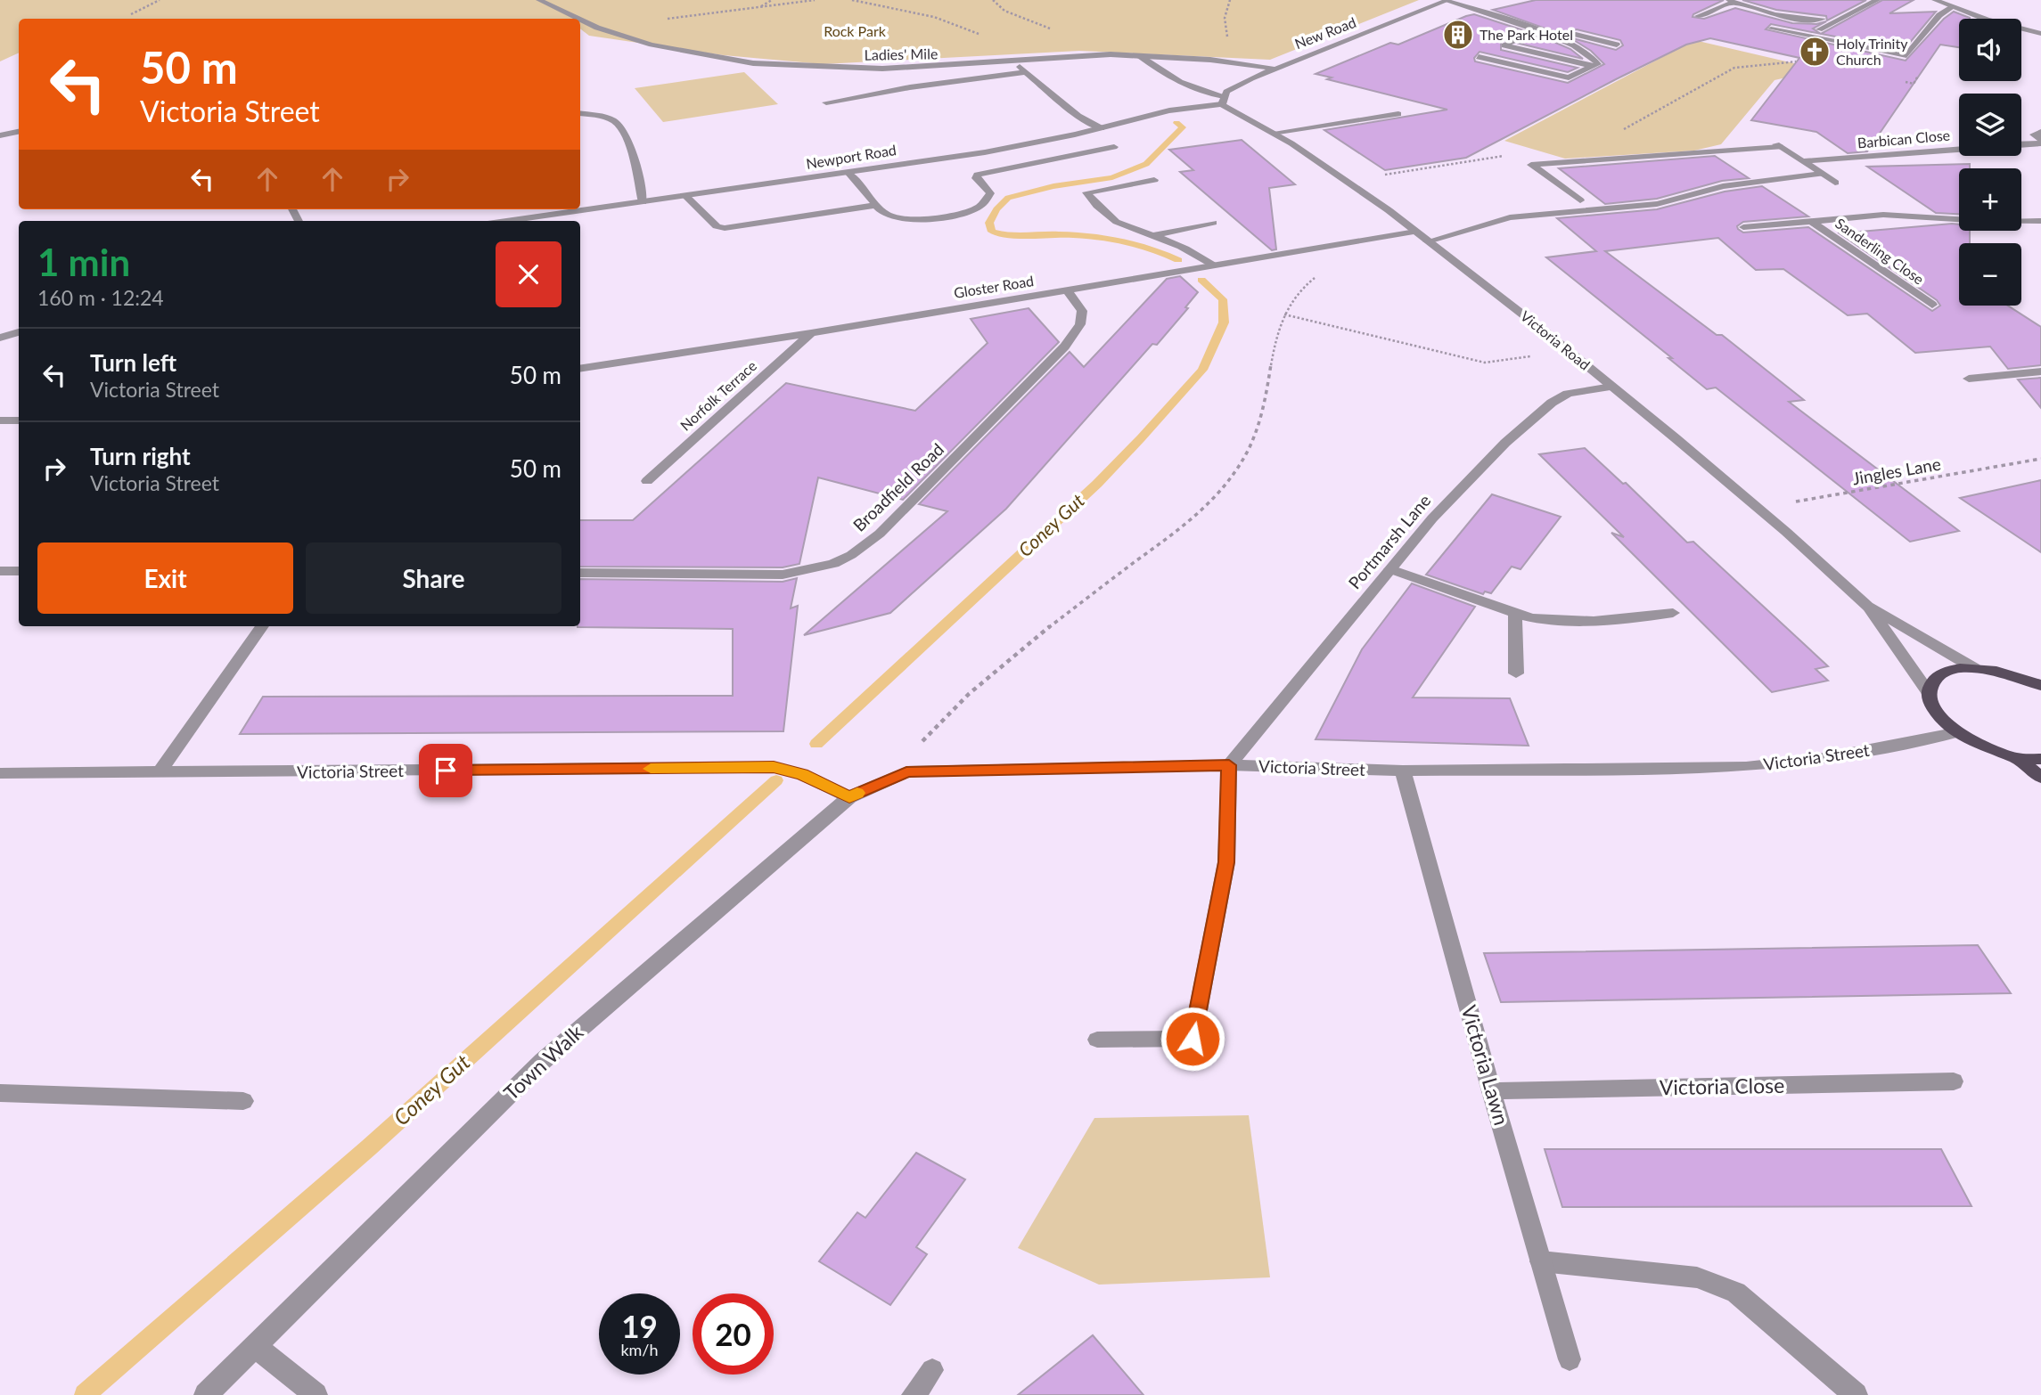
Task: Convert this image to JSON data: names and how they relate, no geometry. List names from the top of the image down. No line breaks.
{"streets":{"street":["New Road","Ladies' Mile","Barbican Close","Newport Road","Sanderling Close","Gloster Road","Victoria Road","Norfolk Terrace","Broadfield Road","Portmarsh Lane","Victoria Street","Town Walk","Victoria Lawn","Victoria Close"],"path":["Jingles Lane"]},"crossings":[["New Road","Ladies' Mile"],["New Road","Newport Road"],["New Road","Victoria Road"],["Ladies' Mile","Victoria Road"],["Newport Road","Victoria Road"],["Gloster Road","Victoria Road"],["Gloster Road","Norfolk Terrace"],["Gloster Road","Broadfield Road"],["Victoria Road","Jingles Lane"],["Victoria Road","Portmarsh Lane"],["Portmarsh Lane","Victoria Street"],["Victoria Street","Town Walk"],["Victoria Street","Victoria Lawn"],["Victoria Lawn","Victoria Close"]],"water":["Coney Gut"],"parks":["Rock Park"],"places":{"building":["The Park Hotel"],"church":["Holy Trinity Church"]},"page":{"map_buttons":["+","−"],"turn":["50 m","Victoria Street"],"heading":["1 min","160 m · 12:24"],"list":[{"name":"Turn left","note":"Victoria Street","value":"50 m"},{"name":"Turn right","note":"Victoria Street","value":"50 m"}],"buttons":["Exit","Share"],"speed":"19 km/h","limit":"20"}}
